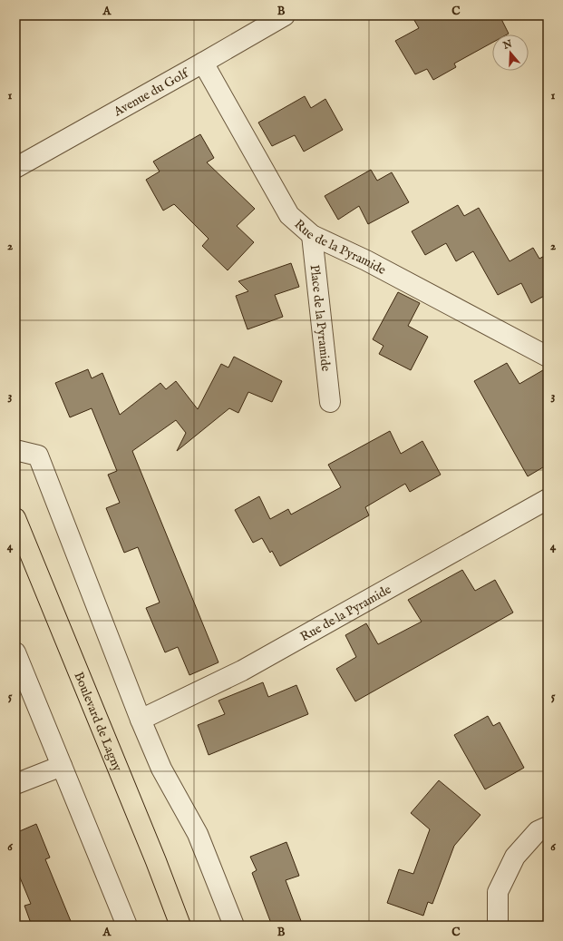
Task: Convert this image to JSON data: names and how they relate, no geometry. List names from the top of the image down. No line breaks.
{"streets":{"main road":["Boulevard de Lagny"],"street":["Avenue du Golf","Rue de la Pyramide","Place de la Pyramide"]},"crossings":[["Avenue du Golf","Rue de la Pyramide"],["Rue de la Pyramide","Place de la Pyramide"]],"north":"top","grid":{"columns":["A","B","C"],"rows":["1","2","3","4","5","6"]}}
